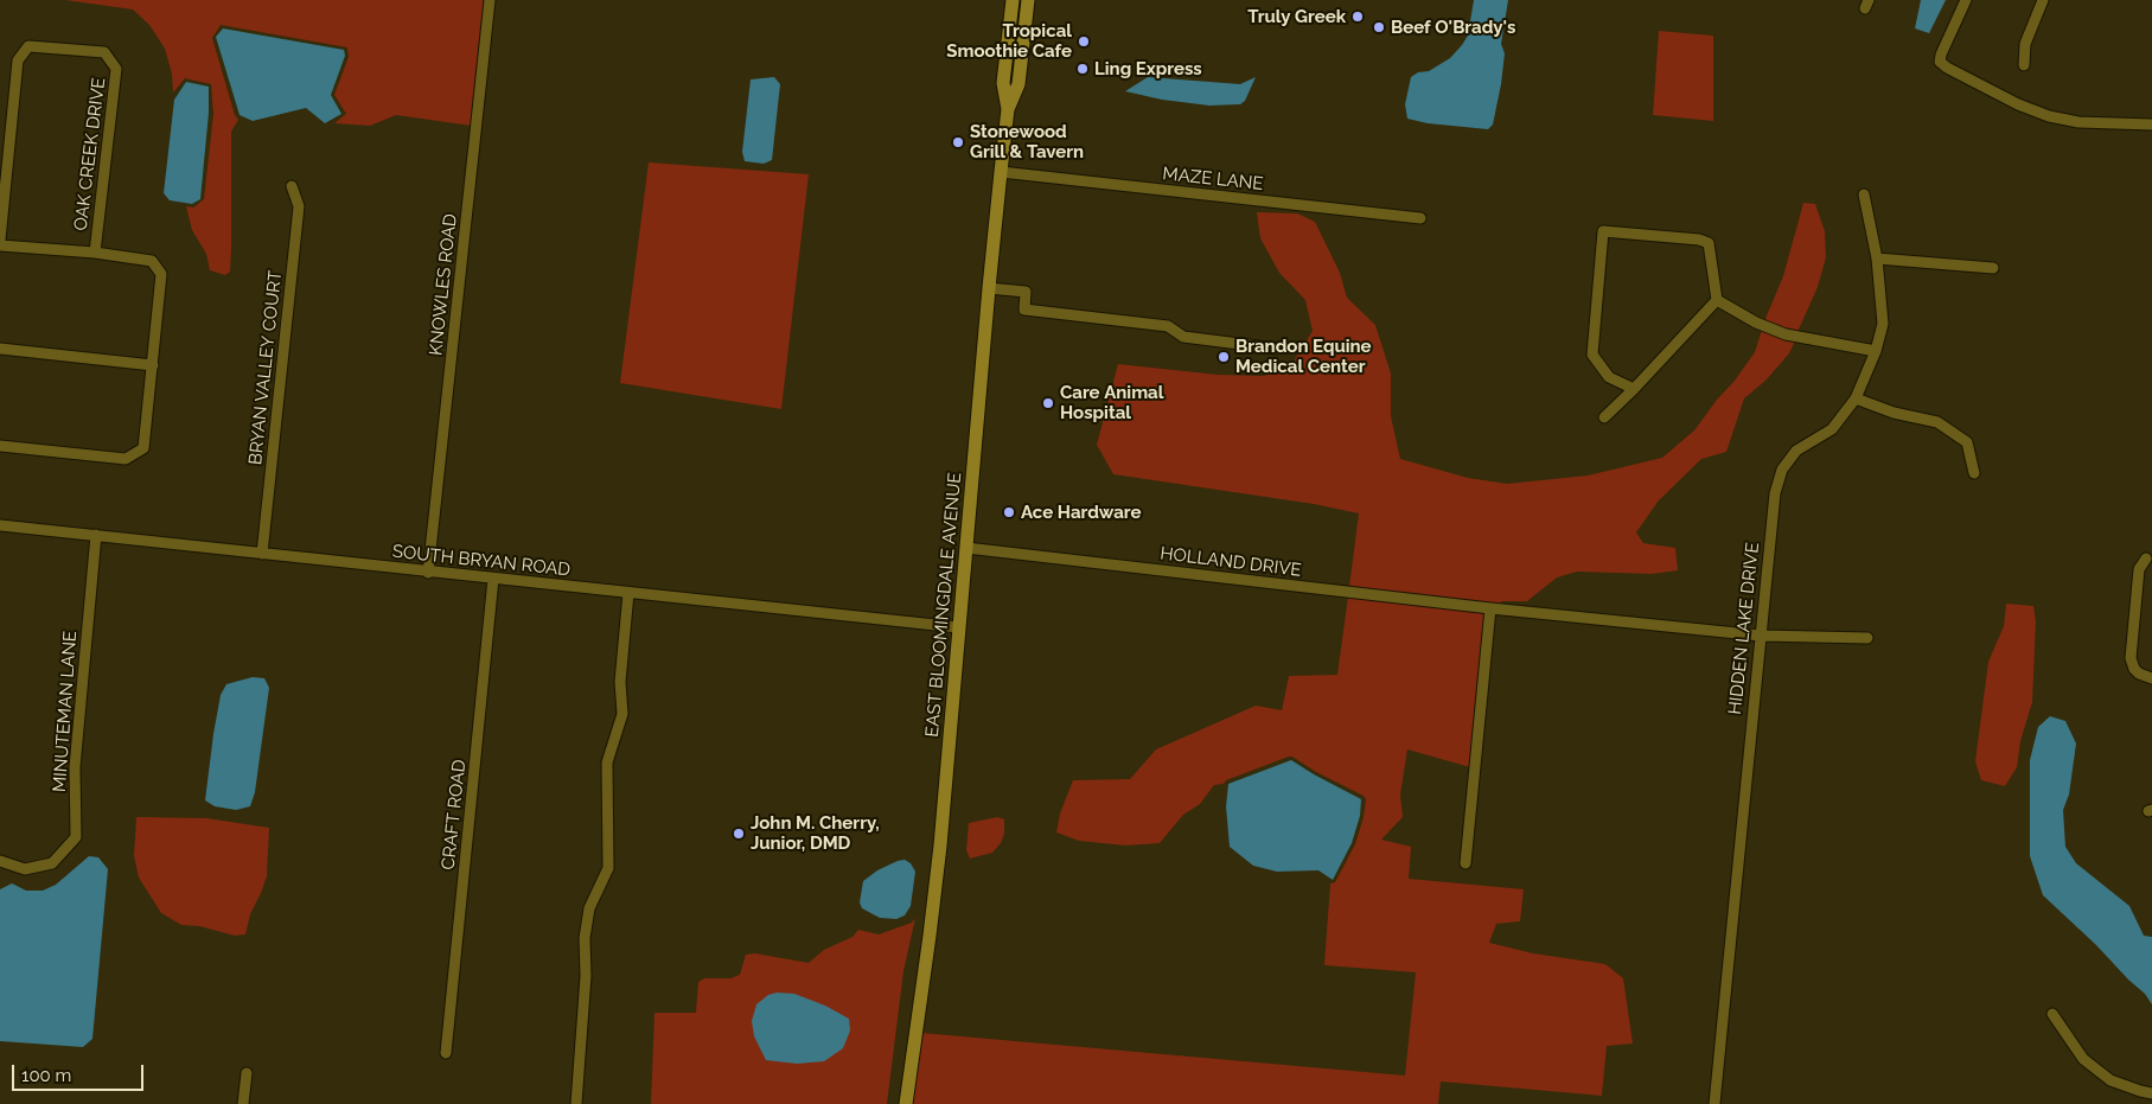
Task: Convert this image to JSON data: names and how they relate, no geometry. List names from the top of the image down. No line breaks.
{"streets":{"main road":["EAST BLOOMINGDALE AVENUE"],"street":["OAK CREEK DRIVE","MAZE LANE","KNOWLES ROAD","BRYAN VALLEY COURT","SOUTH BRYAN ROAD","HOLLAND DRIVE","HIDDEN LAKE DRIVE","MINUTEMAN LANE","CRAFT ROAD"]},"crossings":[["MAZE LANE","EAST BLOOMINGDALE AVENUE"],["KNOWLES ROAD","SOUTH BRYAN ROAD"],["BRYAN VALLEY COURT","SOUTH BRYAN ROAD"],["SOUTH BRYAN ROAD","EAST BLOOMINGDALE AVENUE"],["SOUTH BRYAN ROAD","MINUTEMAN LANE"],["SOUTH BRYAN ROAD","CRAFT ROAD"],["HOLLAND DRIVE","EAST BLOOMINGDALE AVENUE"],["HOLLAND DRIVE","HIDDEN LAKE DRIVE"]],"places":["Truly Greek","Beef O'Brady's","Tropical Smoothie Cafe","Ling Express","Stonewood Grill & Tavern","Brandon Equine Medical Center","Care Animal Hospital","Ace Hardware","John M. Cherry, Junior, DMD"],"scale_bar":"100 m"}
